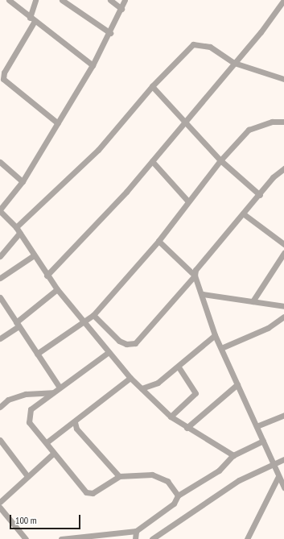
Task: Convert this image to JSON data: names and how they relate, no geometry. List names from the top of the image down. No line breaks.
{"scale_bar":"100 m"}
